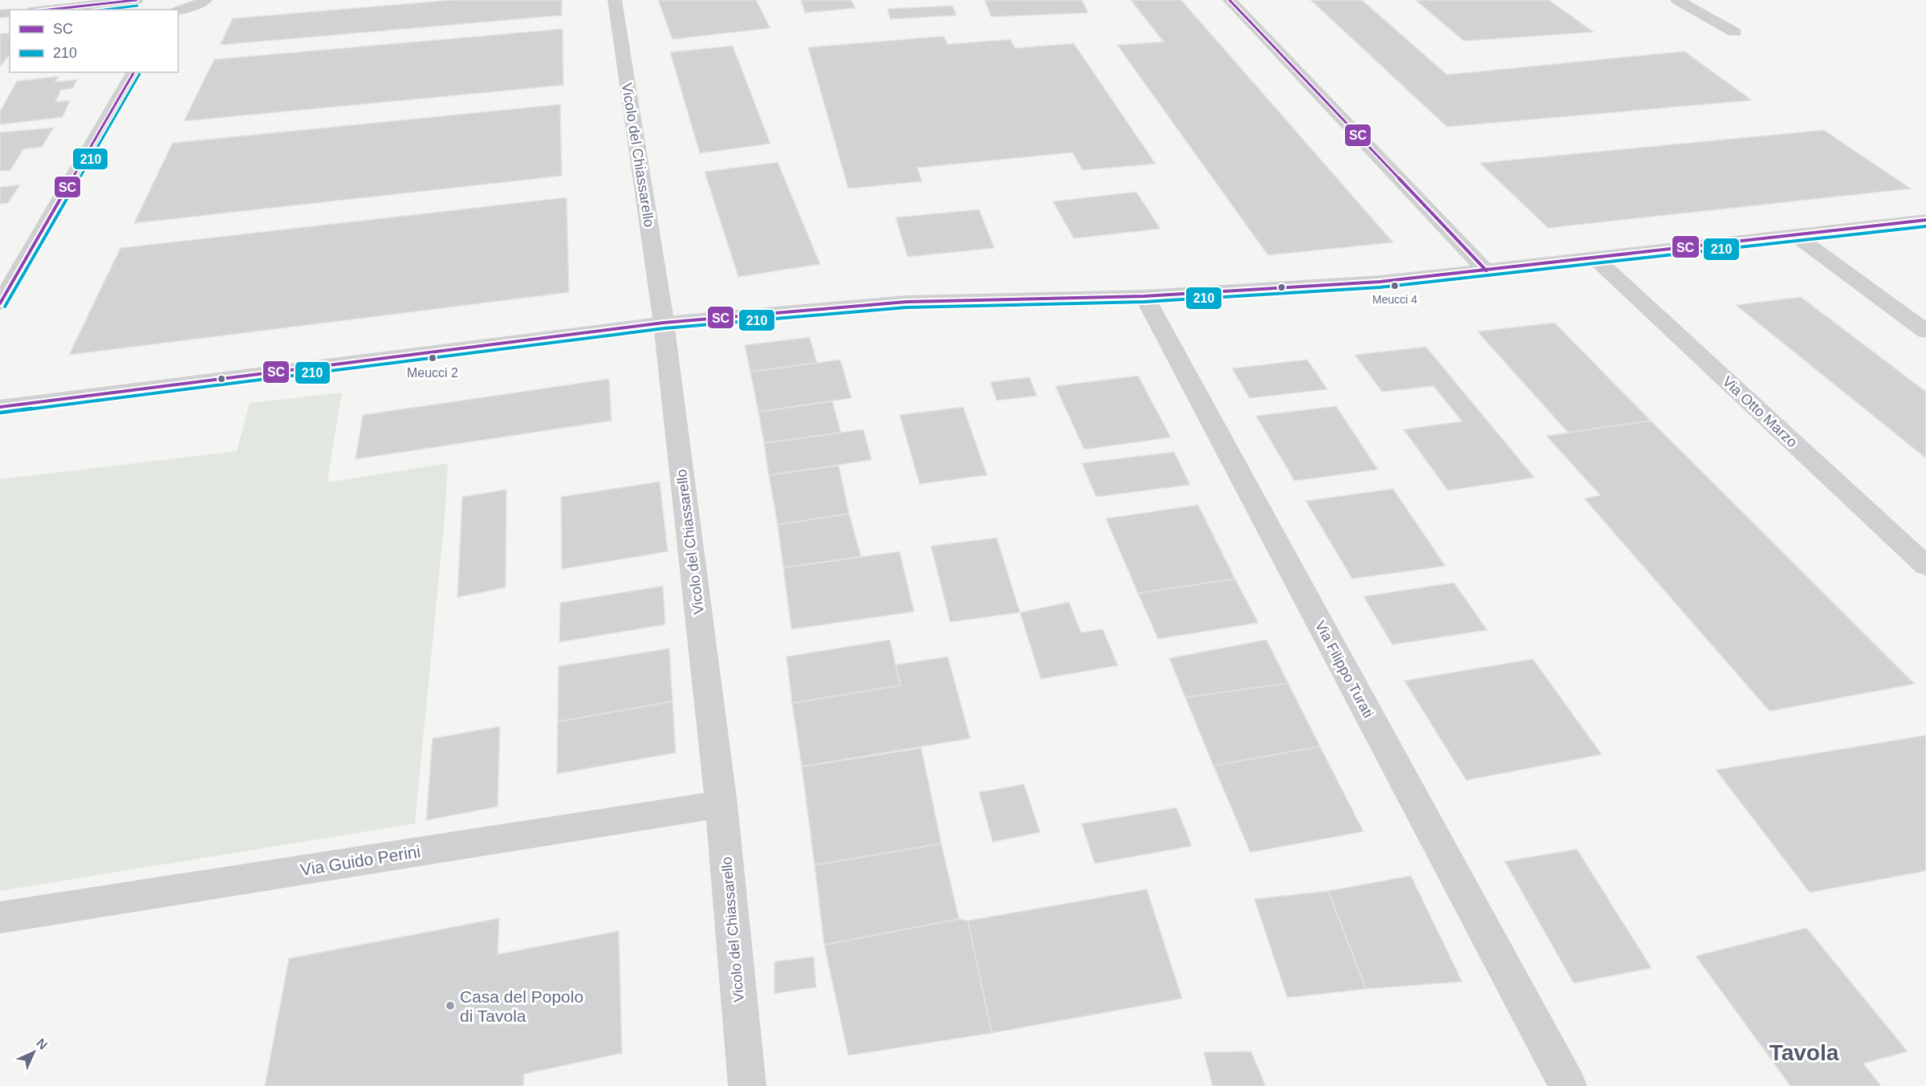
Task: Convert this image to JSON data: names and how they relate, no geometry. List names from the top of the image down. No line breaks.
{"streets":{"street":["Vicolo del Chiassarello","Via Otto Marzo","Via Filippo Turati","Via Guido Perini"]},"crossings":[["Vicolo del Chiassarello","Via Guido Perini"]],"districts":["Tavola"],"places":["Meucci 4","Meucci 2","Casa del Popolo di Tavola"],"lines":["transit line SC","transit line 210"],"legend":["SC","210"],"north":"top right"}
